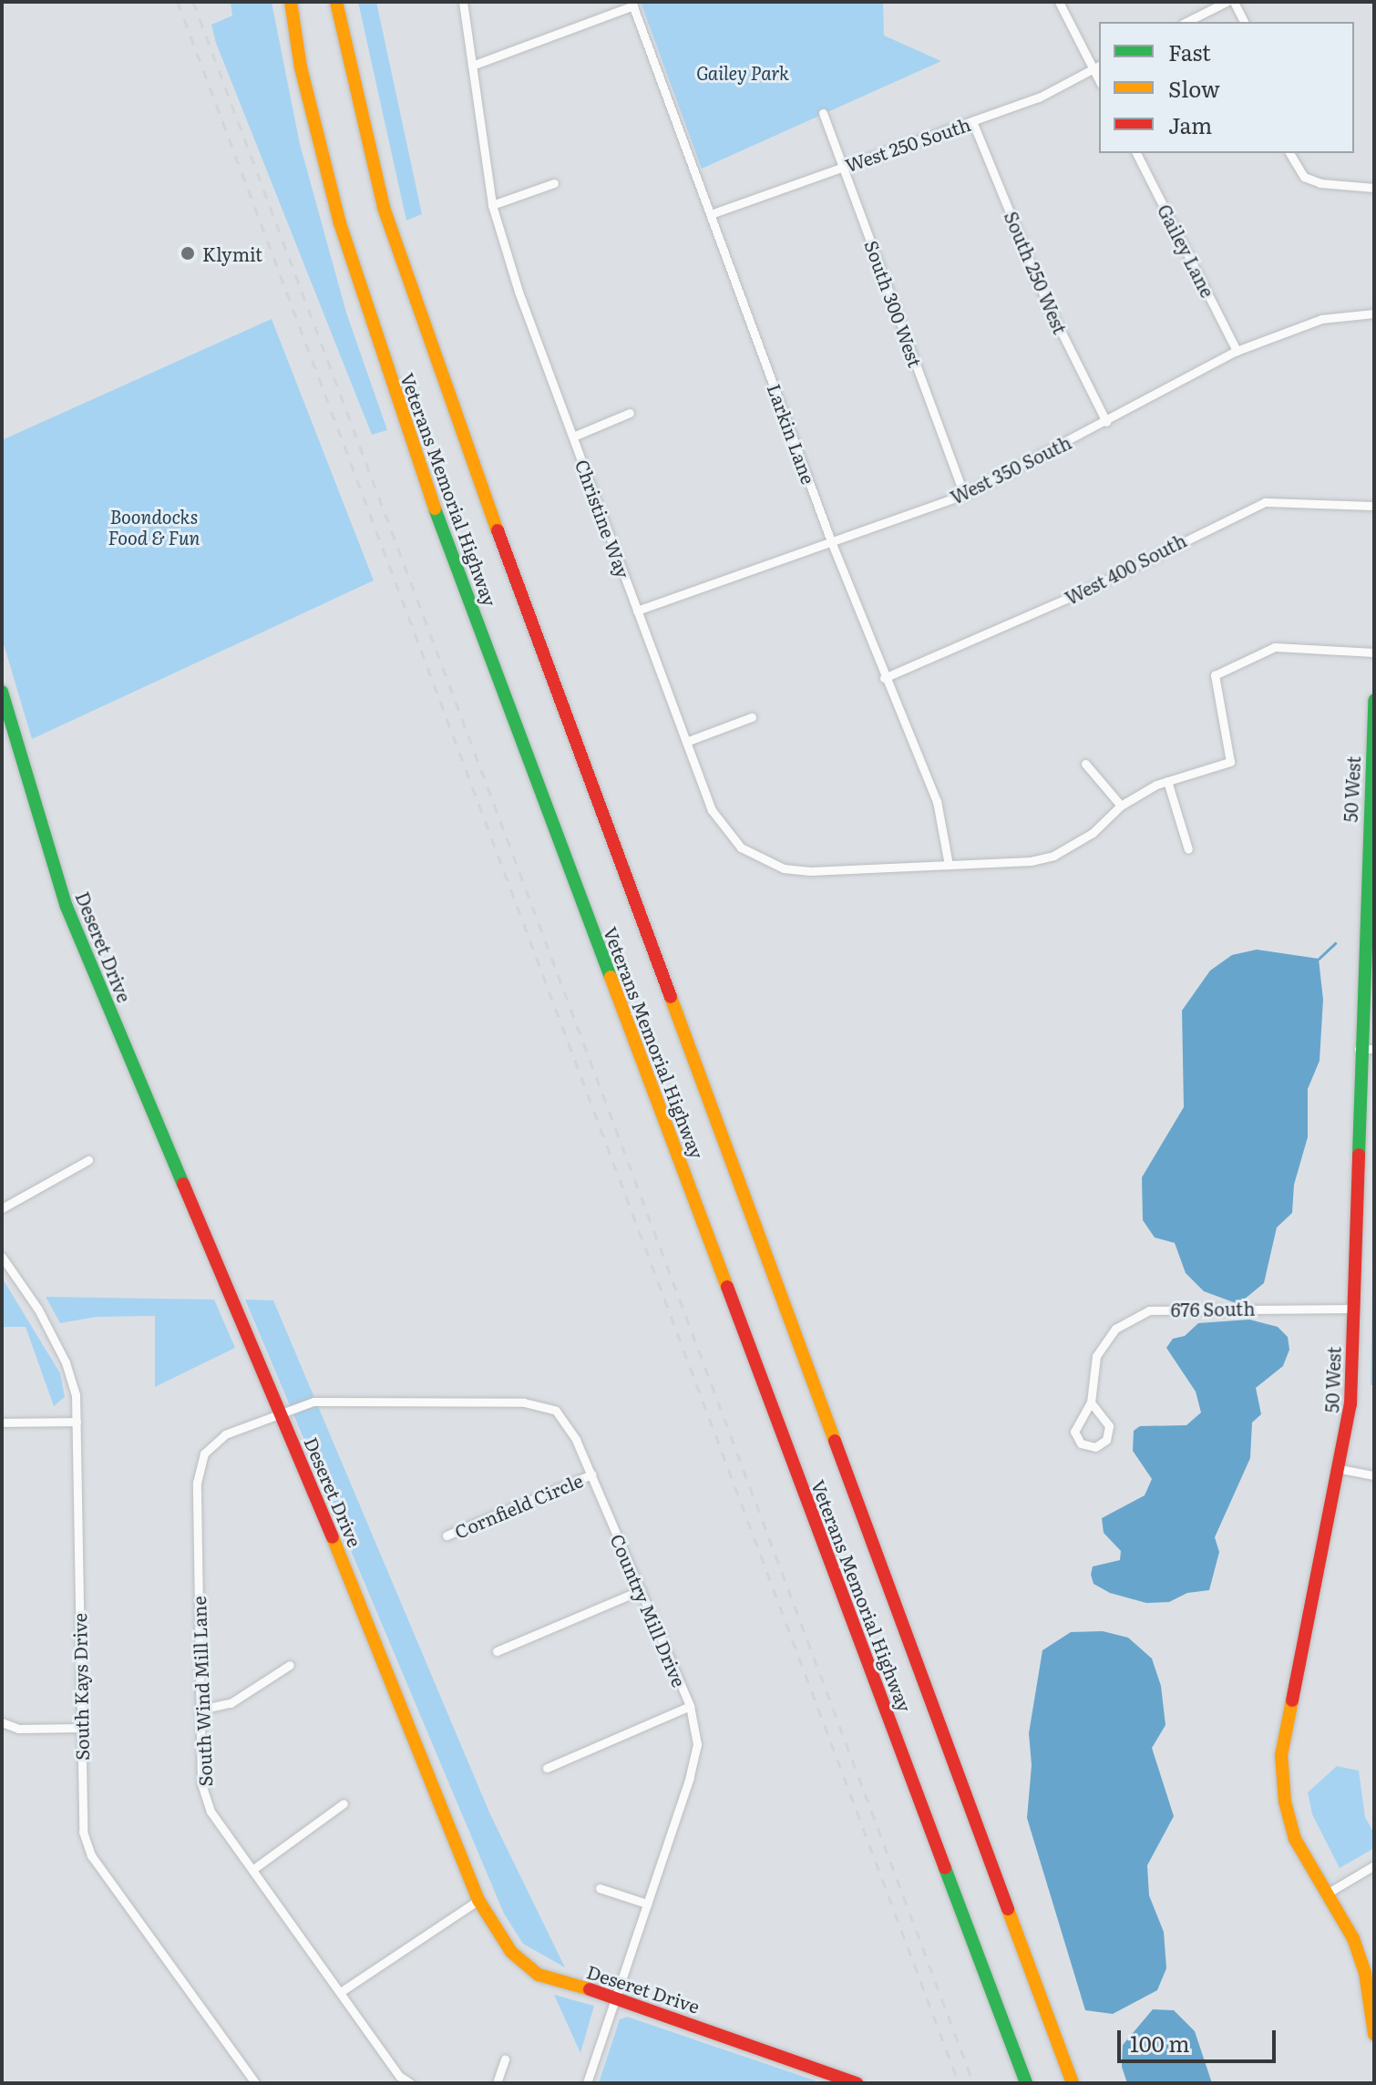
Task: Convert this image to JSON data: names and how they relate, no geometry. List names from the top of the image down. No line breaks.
{"streets":{"main road":["Veterans Memorial Highway","50 West","Deseret Drive"],"street":["West 250 South","Gailey Lane","South 250 West","South 300 West","Larkin Lane","West 350 South","Christine Way","West 400 South","676 South","Cornfield Circle","Country Mill Drive","South Kays Drive","South Wind Mill Lane"]},"crossings":[["West 250 South","South 250 West"],["West 250 South","South 300 West"],["West 250 South","Larkin Lane"],["Gailey Lane","West 350 South"],["South 250 West","West 350 South"],["South 300 West","West 350 South"],["Larkin Lane","West 350 South"],["Larkin Lane","Christine Way"],["Larkin Lane","West 400 South"],["West 350 South","Christine Way"],["50 West","676 South"],["Deseret Drive","Country Mill Drive"],["Deseret Drive","South Wind Mill Lane"],["Cornfield Circle","Country Mill Drive"],["Country Mill Drive","South Wind Mill Lane"]],"parks":["Gailey Park","Boondocks Food & Fun"],"places":["Klymit"],"legend":["Fast","Slow","Jam"],"scale_bar":"100 m"}
